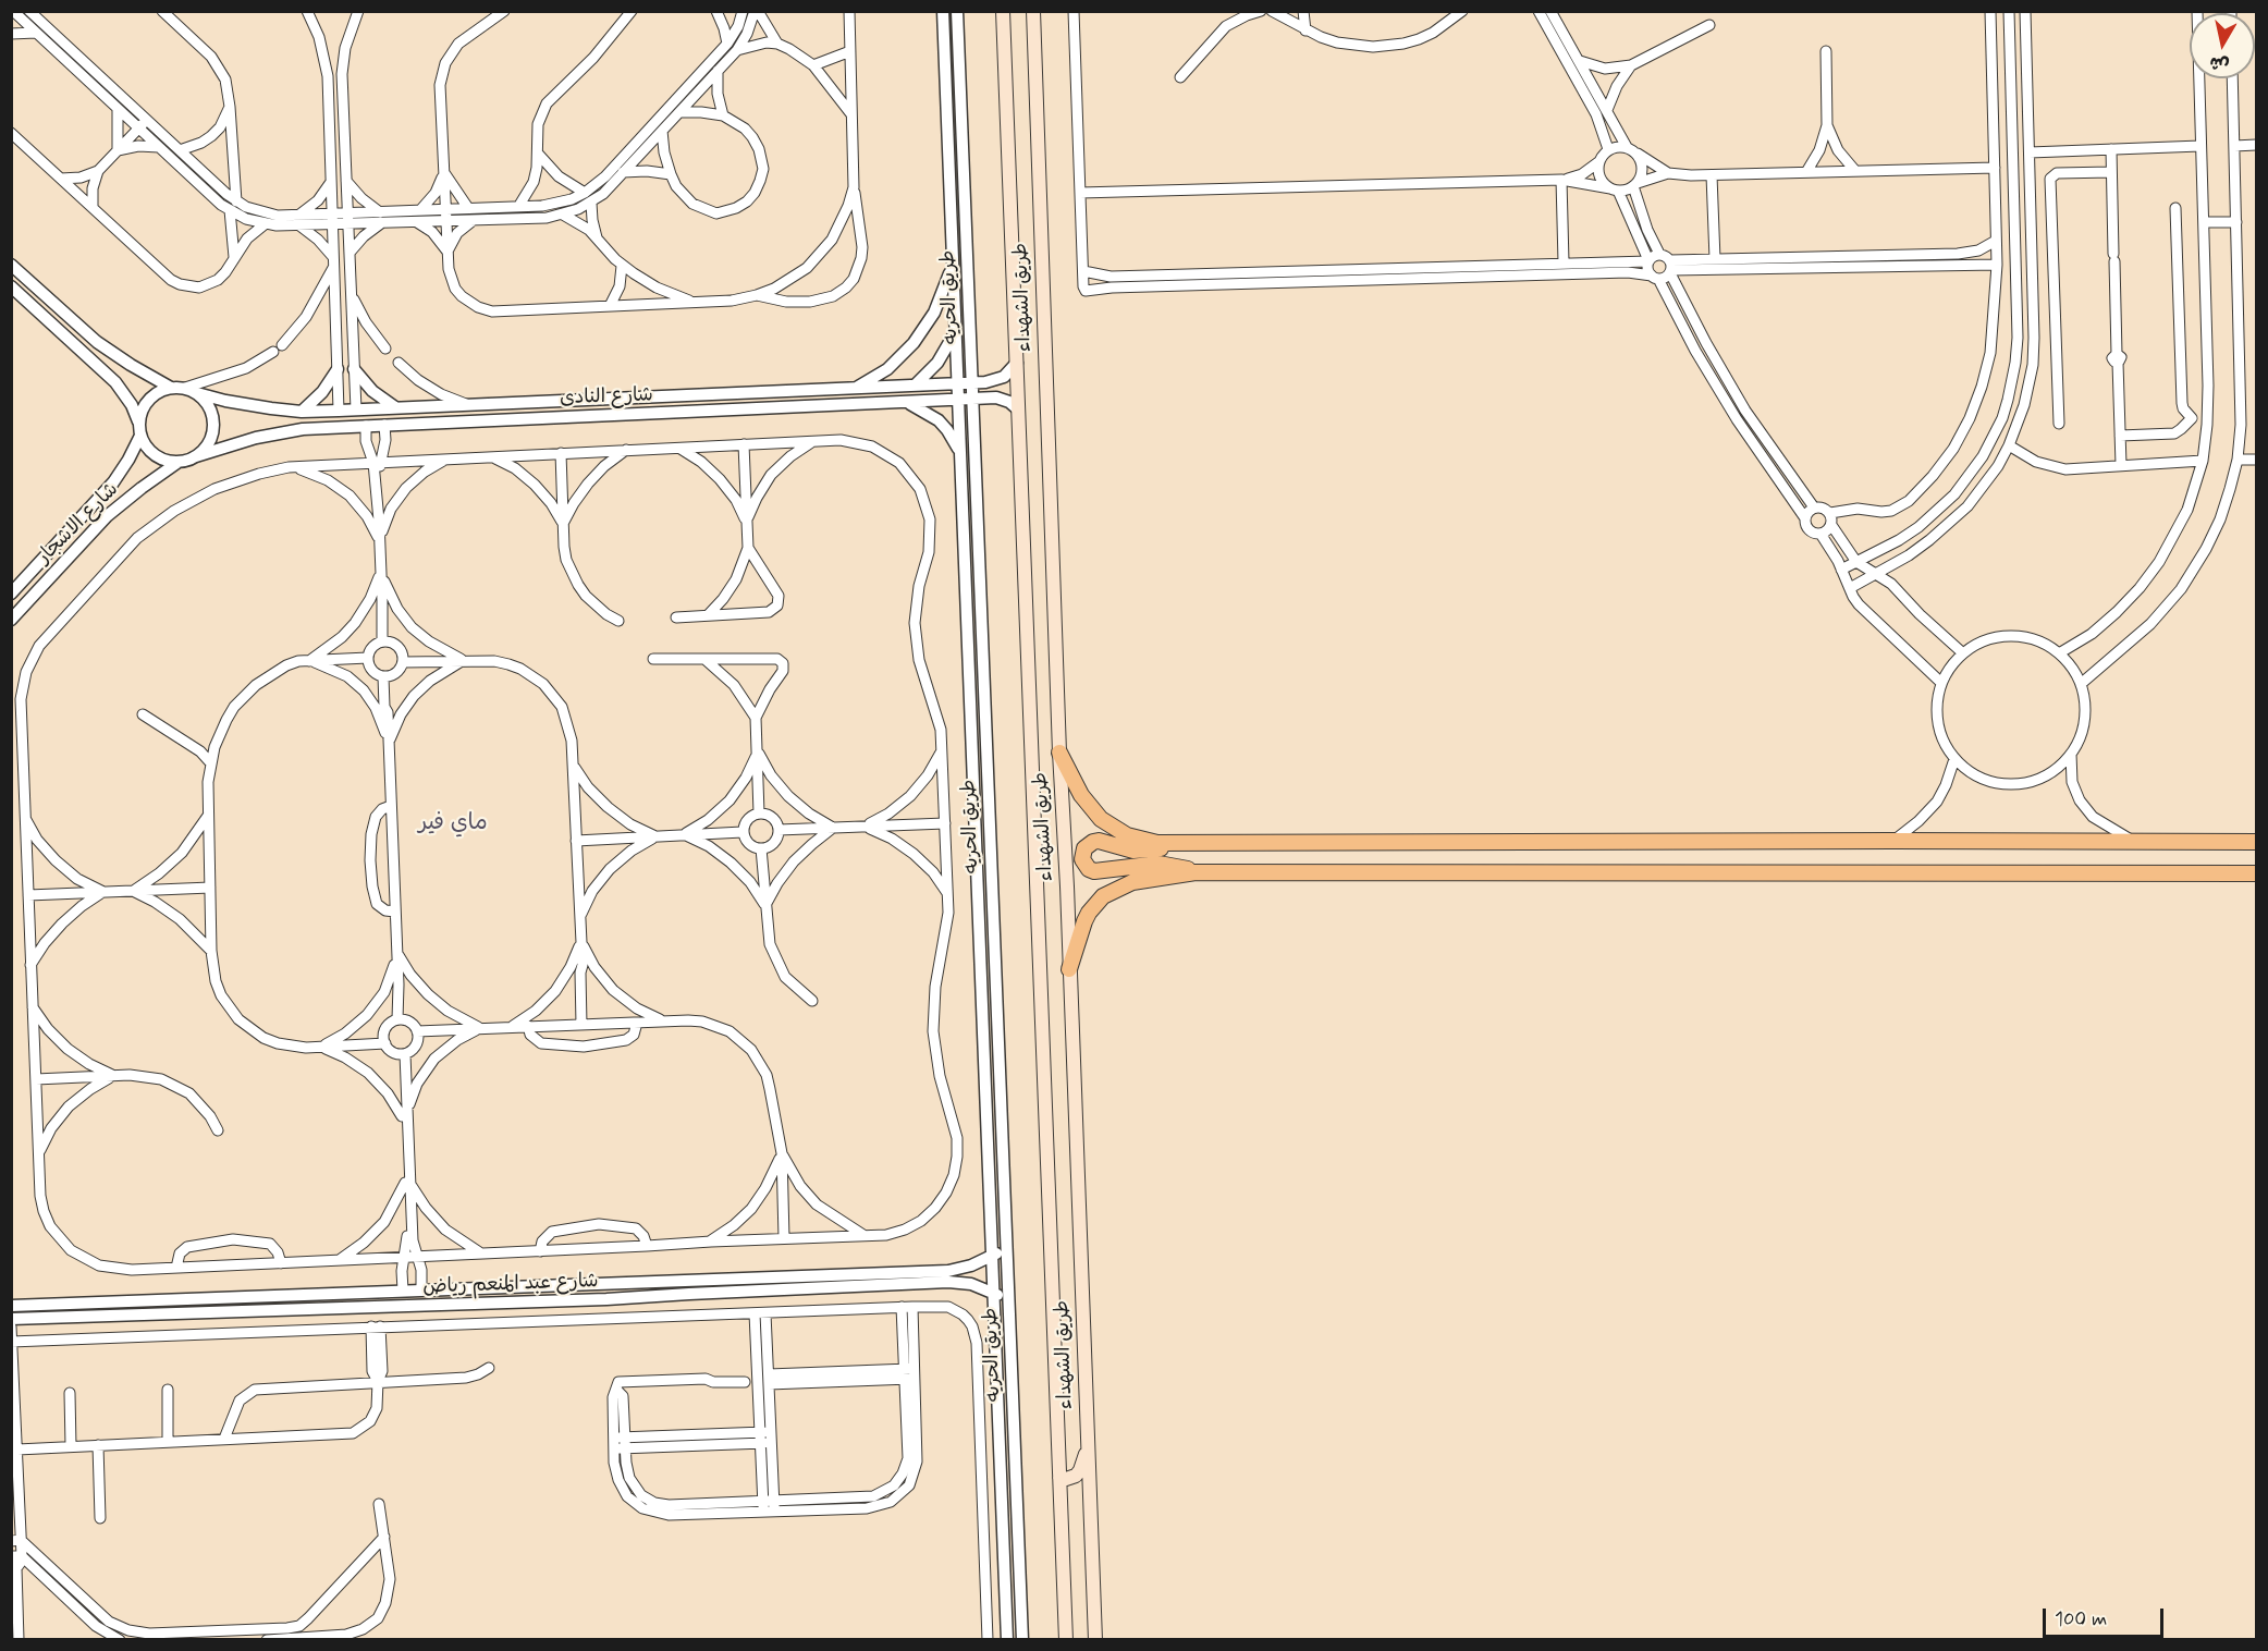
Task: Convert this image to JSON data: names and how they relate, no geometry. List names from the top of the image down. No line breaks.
{"streets":{"main road":["طريق الشهداء"],"street":["طريق الحريه","شارع النادى","شارع الاشجار","شارع عبد المنعم رياض"]},"crossings":[["طريق الحريه","شارع النادى"],["طريق الحريه","شارع عبد المنعم رياض"],["طريق الشهداء","شارع النادى"],["شارع النادى","شارع الاشجار"]],"districts":["ماي فير"],"scale_bar":"100 m","north":"bottom"}
